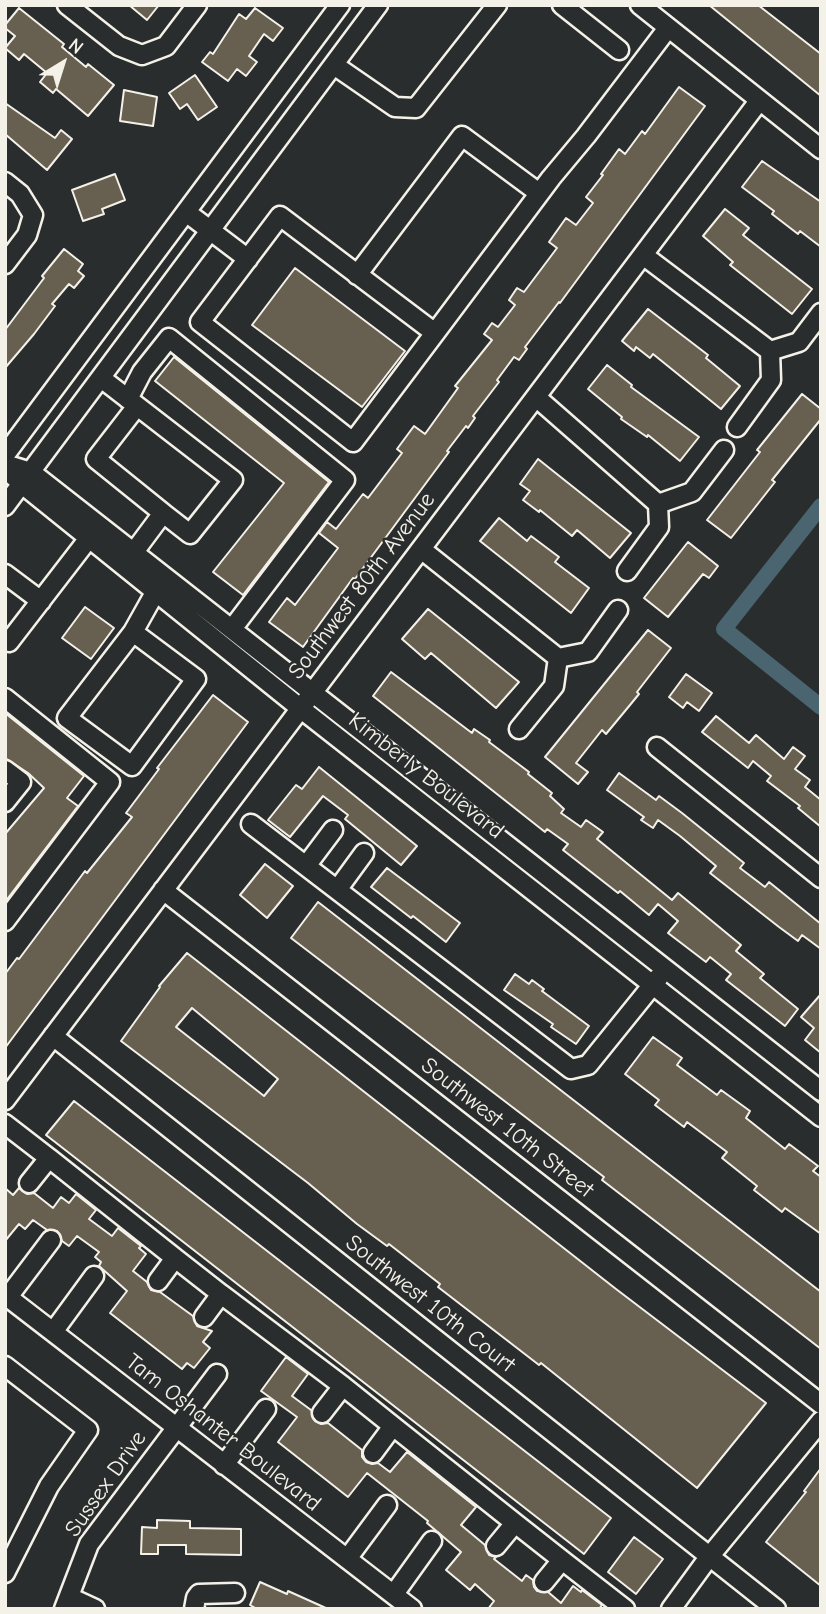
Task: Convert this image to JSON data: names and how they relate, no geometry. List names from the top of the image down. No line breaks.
{"streets":{"street":["Southwest 80th Avenue","Kimberly Boulevard","Southwest 10th Street","Southwest 10th Court","Tam Oshanter Boulevard","Sussex Drive"]},"crossings":[["Southwest 80th Avenue","Kimberly Boulevard"],["Southwest 80th Avenue","Southwest 10th Street"],["Southwest 80th Avenue","Southwest 10th Court"],["Tam Oshanter Boulevard","Sussex Drive"]],"north":"top right"}
